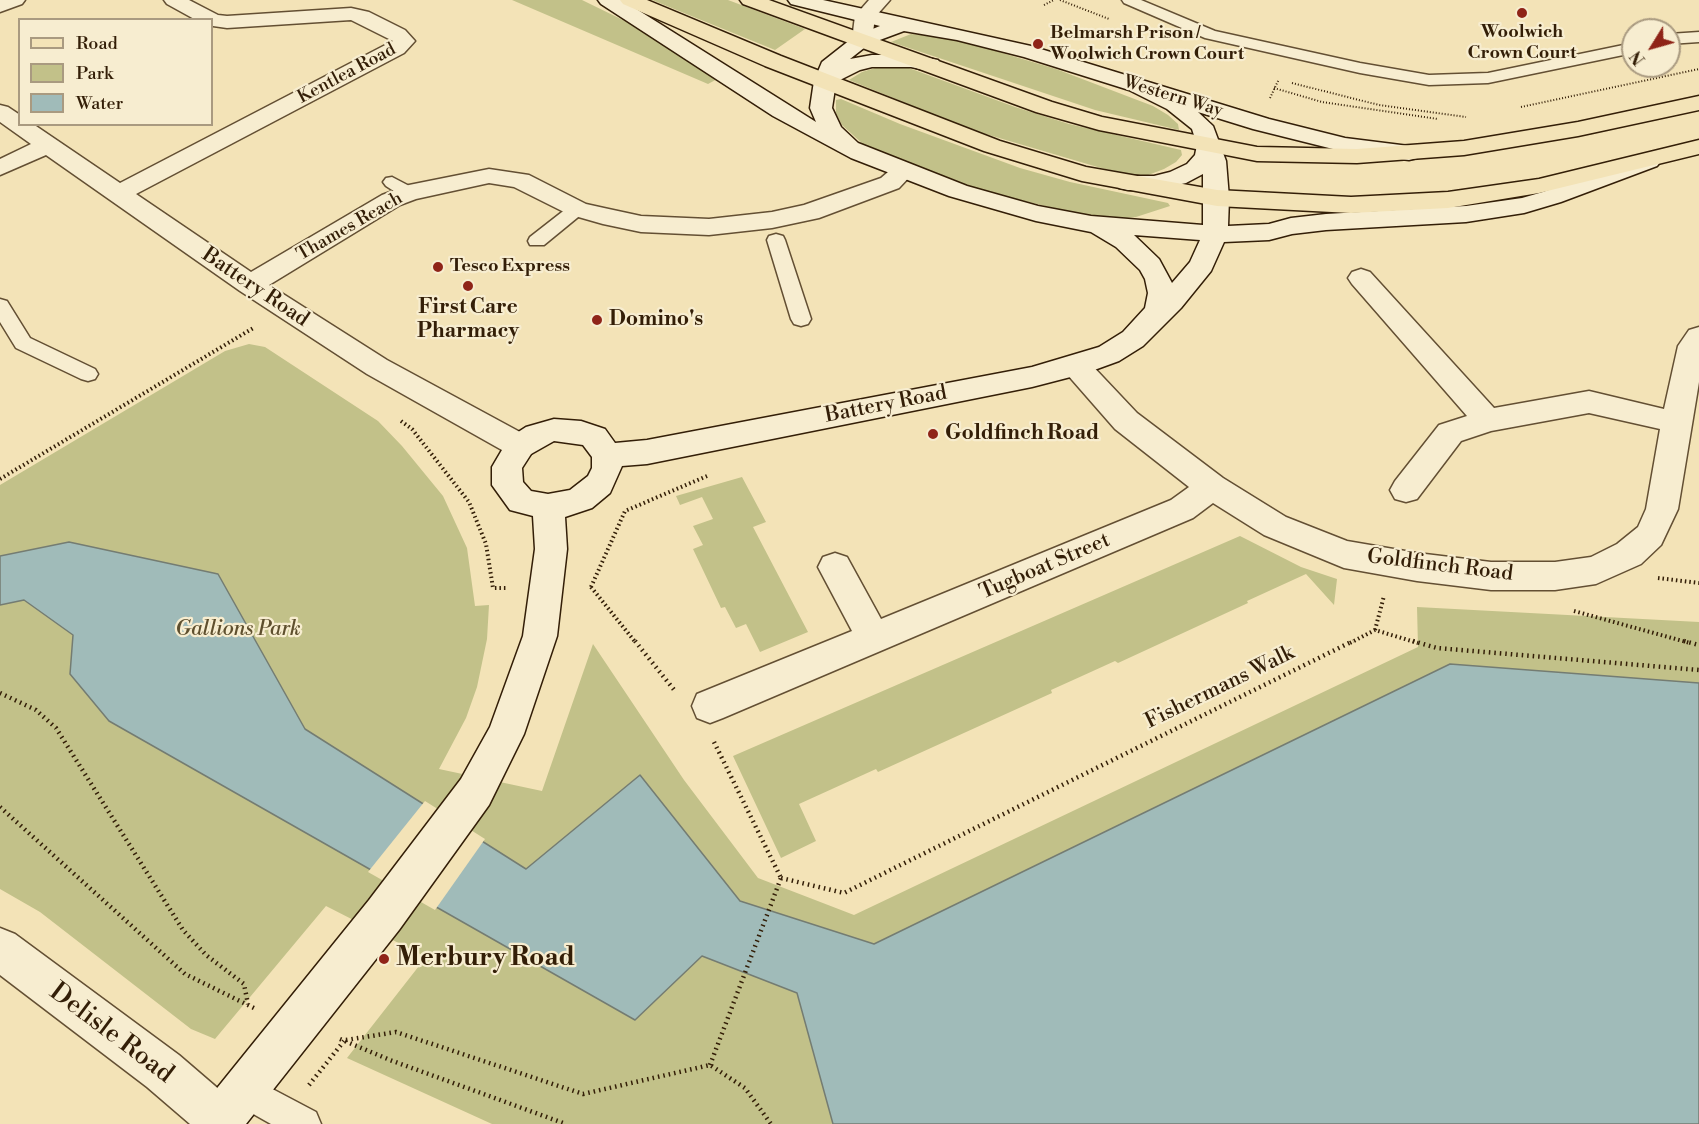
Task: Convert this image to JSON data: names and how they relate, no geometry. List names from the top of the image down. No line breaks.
{"streets":{"main road":["Western Way"],"street":["Kentlea Road","Thames Reach","Battery Road","Goldfinch Road","Tugboat Street","Delisle Road"],"path":["Fishermans Walk"]},"crossings":[["Kentlea Road","Battery Road"],["Western Way","Thames Reach"],["Western Way","Battery Road"],["Thames Reach","Battery Road"],["Battery Road","Goldfinch Road"],["Goldfinch Road","Tugboat Street"]],"parks":["Gallions Park"],"places":["Woolwich Crown Court","Belmarsh Prison / Woolwich Crown Court","Tesco Express","First Care Pharmacy","Domino's","Goldfinch Road","Merbury Road"],"legend":["Road","Park","Water"],"north":"bottom left"}
